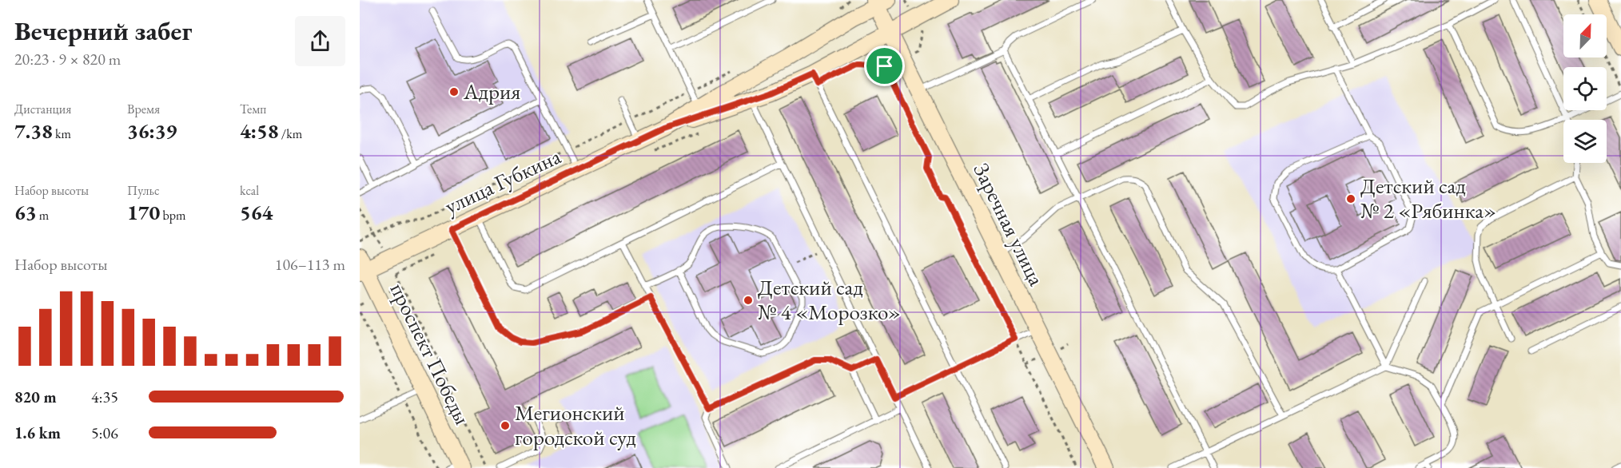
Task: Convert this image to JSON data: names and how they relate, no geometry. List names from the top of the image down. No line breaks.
{"streets":{"main road":["улица Губкина","Заречная улица","проспект Победы"]},"crossings":[["улица Губкина","Заречная улица"],["улица Губкина","проспект Победы"]],"places":["Адрия","Детский сад № 2 «Рябинка»","Детский сад № 4 «Морозко»","Мегионский городской суд"],"north":"top right","page":{"heading":["Вечерний забег","20:23 · 9 × 820 m"],"stats":[["Дистанция","7.38 km"],["Время","36:39"],["Темп","4:58 /km"],["Набор высоты","63 m"],["Пульс","170 bpm"],["kcal","564"]],"chart":["Набор высоты","106–113 m"],"list":[{"name":"820 m","note":"4:35"},{"name":"1.6 km","note":"5:06"}]}}
